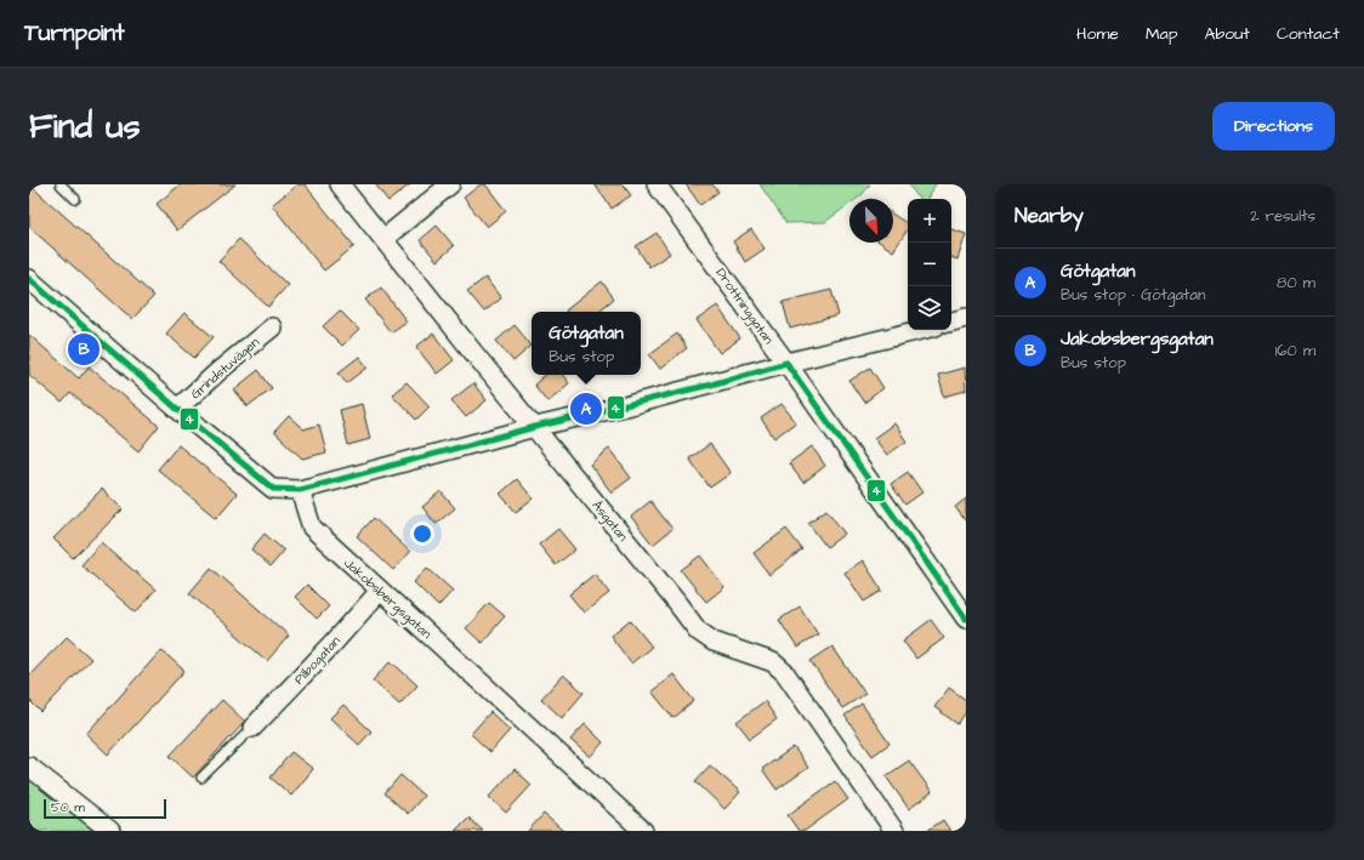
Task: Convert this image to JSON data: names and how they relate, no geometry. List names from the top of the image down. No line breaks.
{"streets":{"street":["Drottninggatan","Grindstuvägen","Åsgatan","Jakobsbergsgatan","Pilbogatan"]},"crossings":[["Jakobsbergsgatan","Pilbogatan"]],"lines":["transit line 4"],"scale_bar":"50 m","north":"bottom right","page":{"header":"Turnpoint","nav":["Home","Map","About","Contact"],"buttons":"Directions","title":"Find us","heading":["Nearby","2 results"],"map_buttons":["+","−"],"list":[{"mark":"A","name":"Götgatan","note":"Bus stop · Götgatan","value":"80 m"},{"mark":"B","name":"Jakobsbergsgatan","note":"Bus stop","value":"160 m"}],"popup":["Götgatan","Bus stop"],"pins":["B","A"],"scale":"50 m"}}
